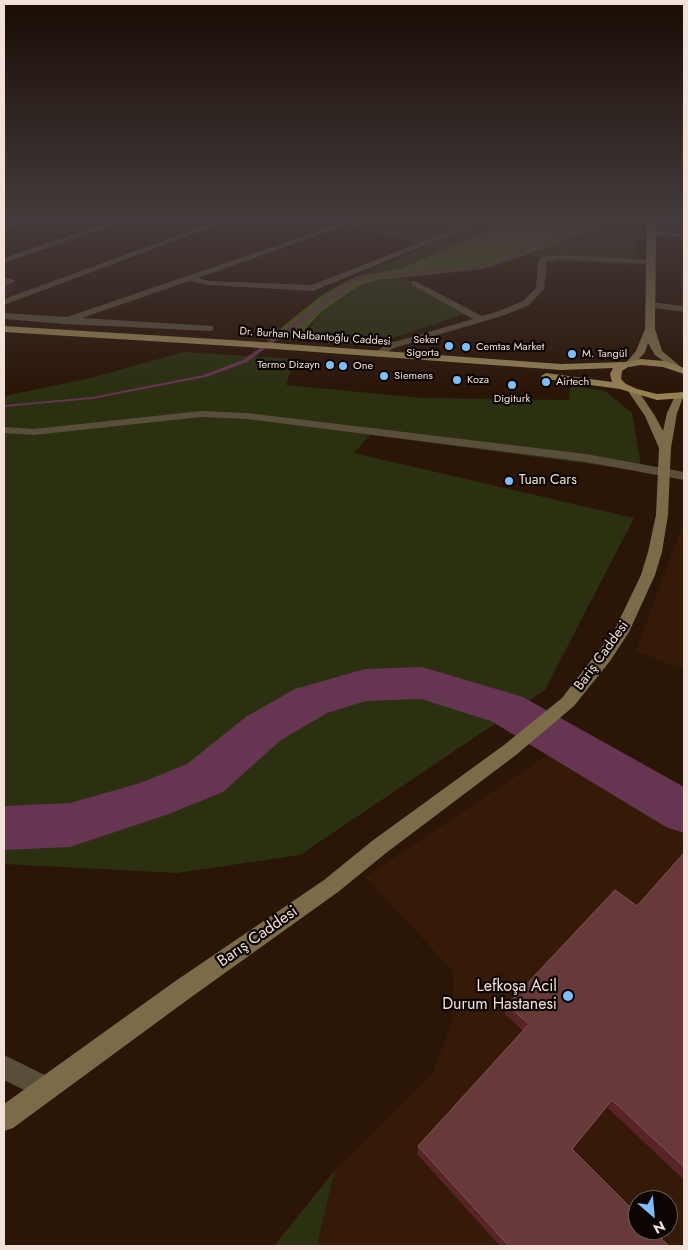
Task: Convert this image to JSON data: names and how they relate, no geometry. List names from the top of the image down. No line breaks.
{"streets":{"main road":["Dr. Burhan Nalbantoğlu Caddesi"],"street":["Bariş Caddesi","Barış Caddesi"]},"crossings":[["Bariş Caddesi","Barış Caddesi"]],"places":["Seker Sigorta","Cemtas Market","M. Tangül","Termo Dizayn","One","Siemens","Koza","Airtech","Digiturk","Tuan Cars","Lefkoşa Acil Durum Hastanesi"],"north":"bottom right"}
